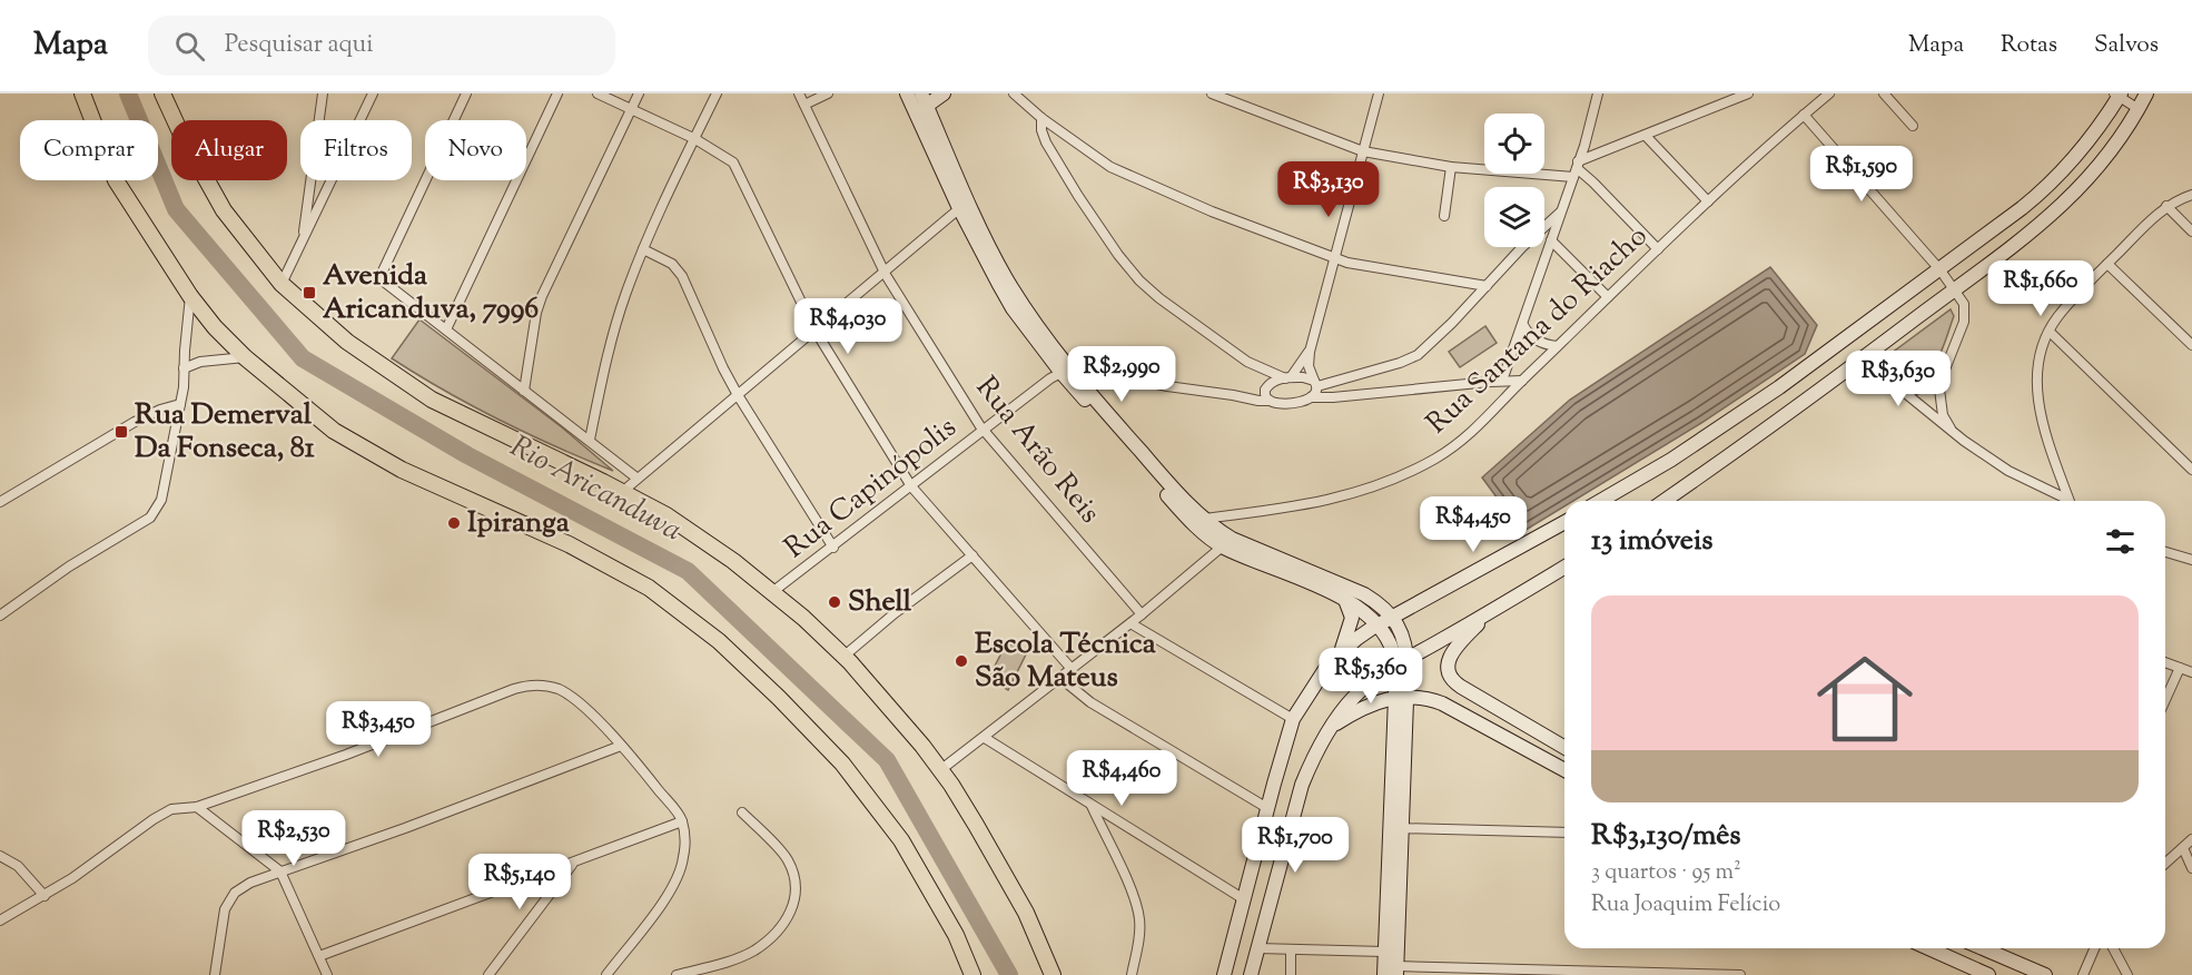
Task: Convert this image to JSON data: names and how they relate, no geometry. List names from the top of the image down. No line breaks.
{"streets":{"street":["Rua Santana do Riacho","Rua Arão Reis","Rua Capinópolis"]},"crossings":[["Rua Arão Reis","Rua Capinópolis"]],"water":["Rio Aricanduva"],"places":{"transit":["Avenida Aricanduva, 7996","Rua Demerval Da Fonseca, 81"],"other":["Ipiranga","Shell","Escola Técnica São Mateus"]},"page":{"header":"Mapa","search":"Pesquisar aqui","nav":["Mapa","Rotas","Salvos"],"chip":["Comprar","Alugar","Filtros","Novo"],"price":["R$1,590","R$3,130","R$1,660","R$4,030","R$2,990","R$3,630","R$4,450","R$5,360","R$3,450","R$4,460","R$2,530","R$1,700","R$5,140"],"heading":"13 imóveis","list":[{"name":"R$3,130/mês","note":"3 quartos · 95 m² · Rua Joaquim Felício"}]}}
